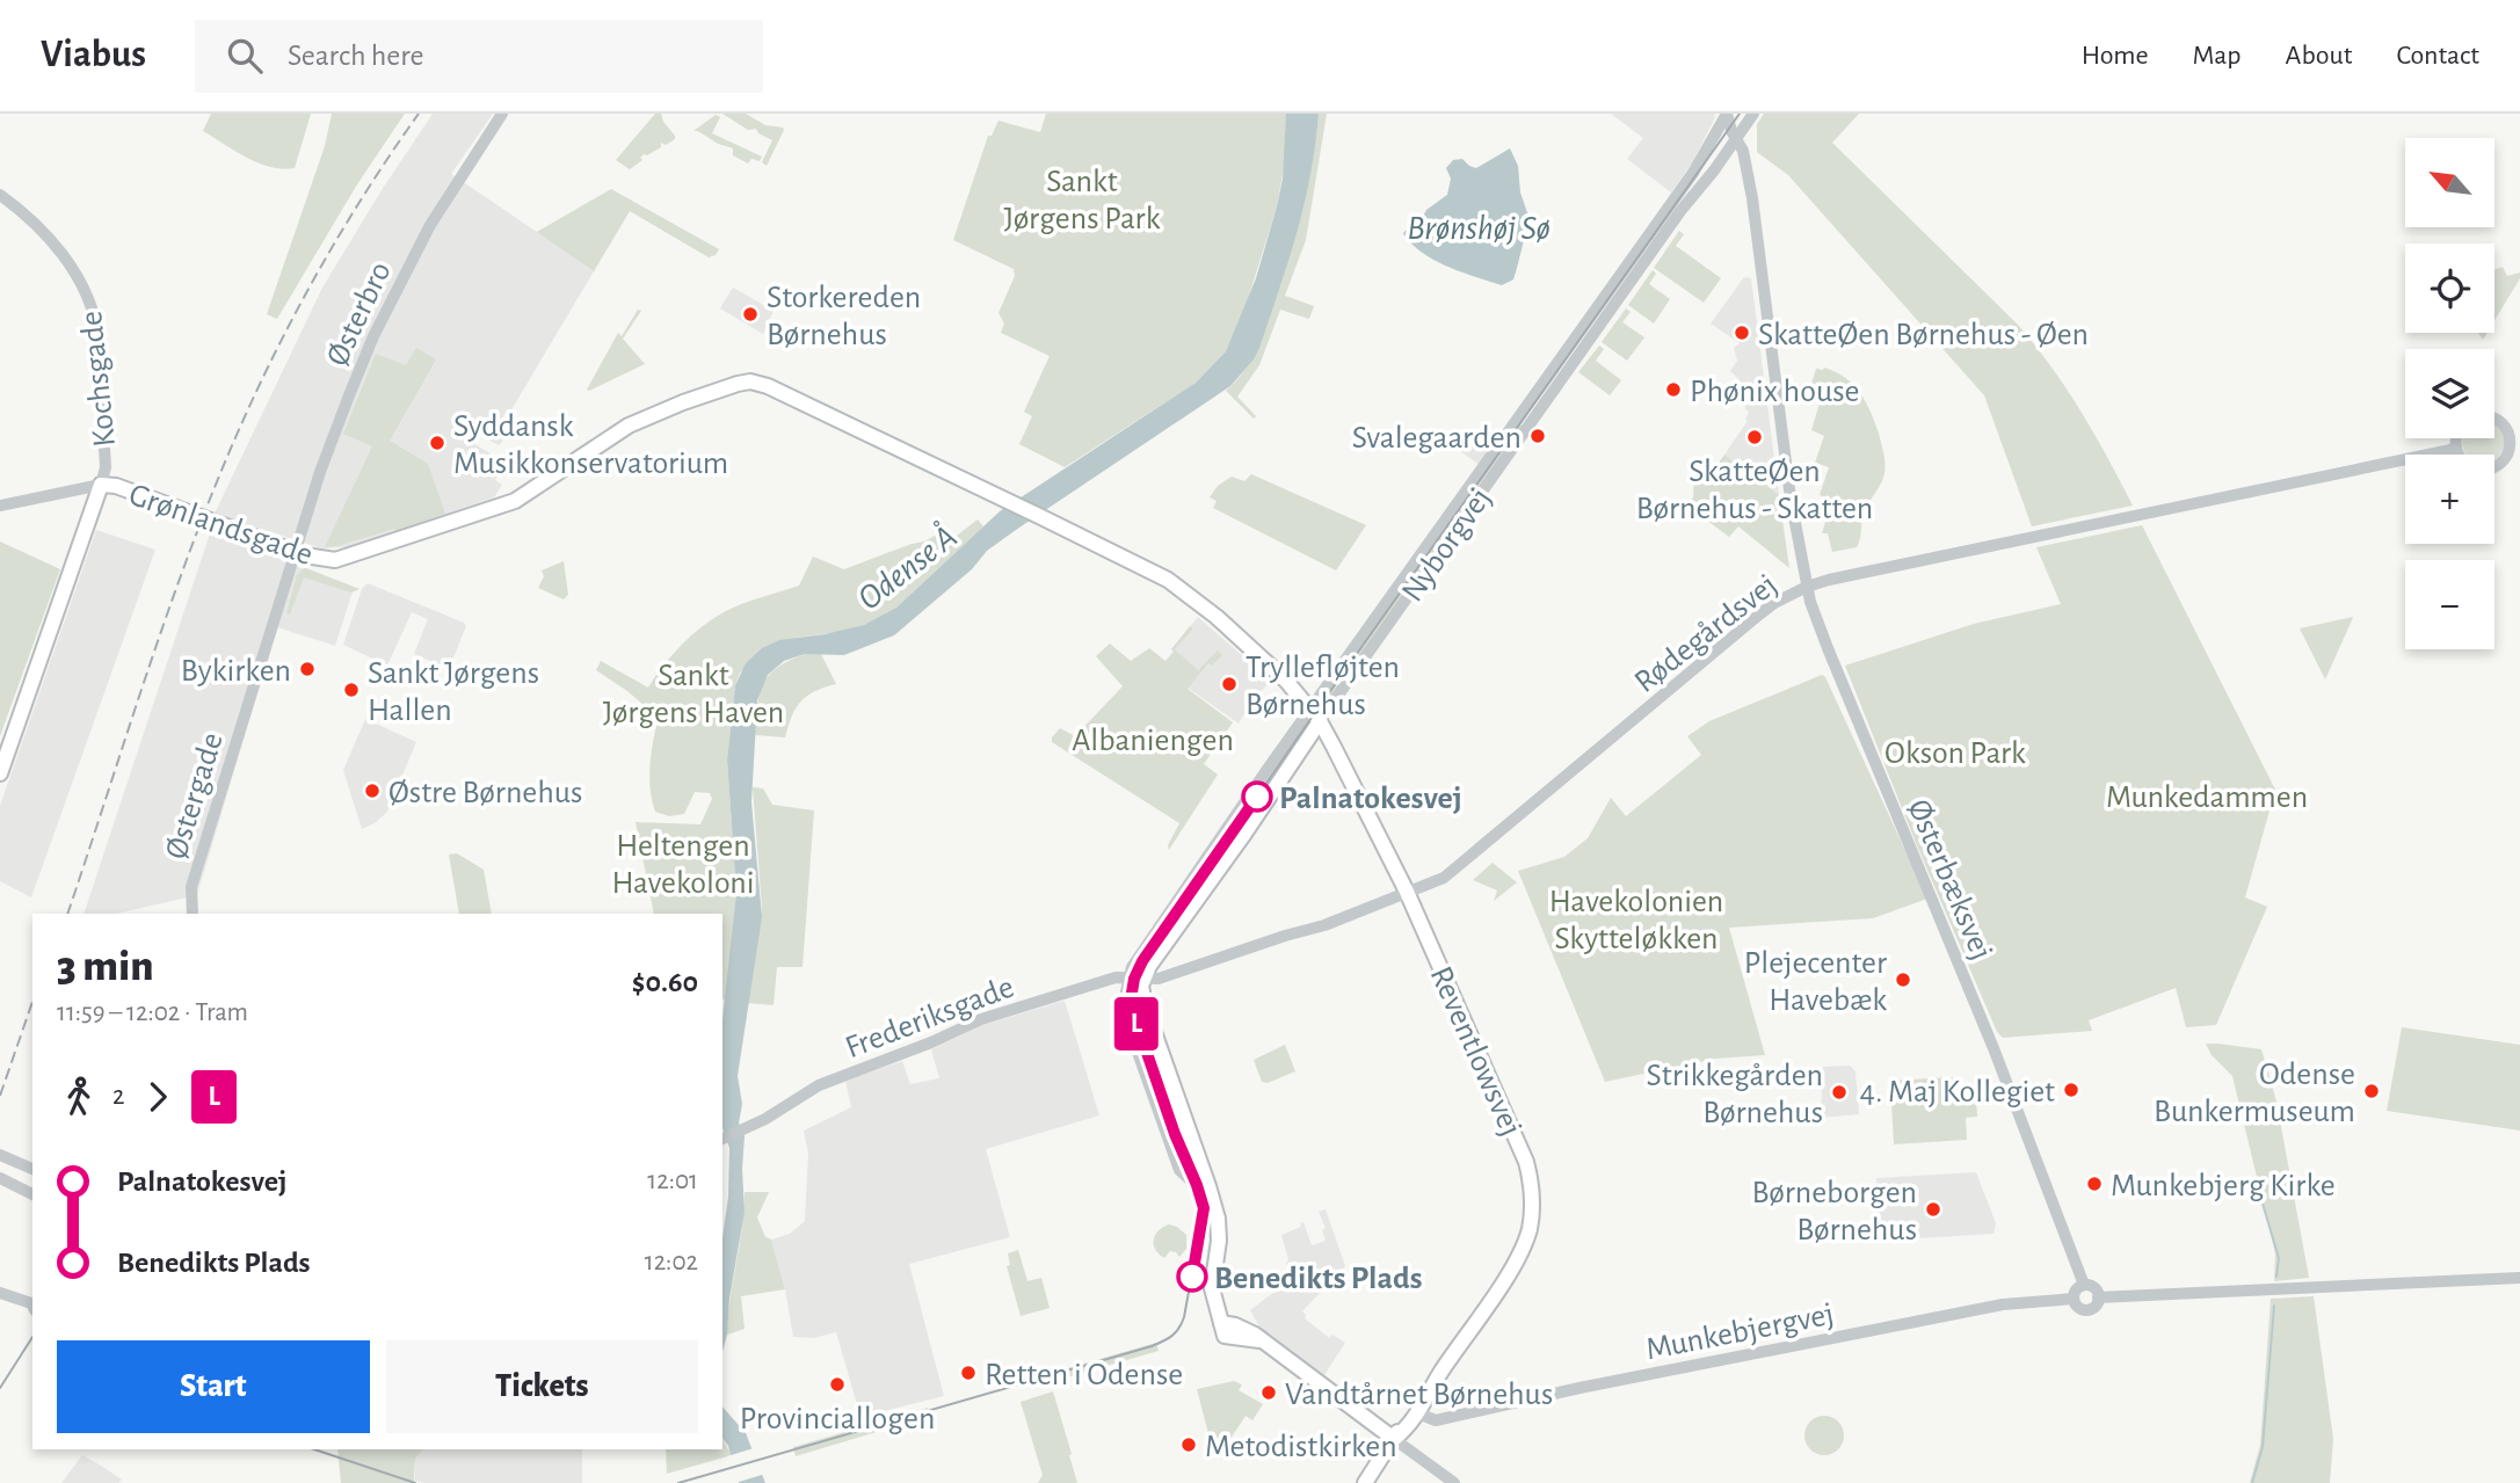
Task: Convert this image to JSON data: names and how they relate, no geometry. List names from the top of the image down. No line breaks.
{"streets":{"main road":["Kochsgade","Grønlandsgade","Nyborgvej","Reventlowsvej"],"street":["Østerbro","Rødegårdsvej","Østergade","Østerbæksvej","Frederiksgade","Munkebjergvej"]},"crossings":[["Østerbro","Grønlandsgade"],["Østerbro","Østergade"],["Kochsgade","Grønlandsgade"],["Grønlandsgade","Nyborgvej"],["Grønlandsgade","Østergade"],["Grønlandsgade","Reventlowsvej"],["Nyborgvej","Rødegårdsvej"],["Nyborgvej","Østerbæksvej"],["Nyborgvej","Frederiksgade"],["Nyborgvej","Reventlowsvej"],["Rødegårdsvej","Østerbæksvej"],["Rødegårdsvej","Frederiksgade"],["Rødegårdsvej","Reventlowsvej"],["Østerbæksvej","Munkebjergvej"],["Reventlowsvej","Munkebjergvej"]],"water":["Brønshøj Sø","Odense Å"],"parks":["Sankt Jørgens Park","Sankt Jørgens Haven","Albaniengen","Okson Park","Munkedammen","Heltengen Havekoloni","Havekolonien Skytteløkken"],"places":["Storkereden Børnehus","SkatteØen Børnehus - Øen","Phønix house","Svalegaarden","SkatteØen Børnehus - Skatten","Syddansk Musikkonservatorium","Bykirken","Tryllefløjten Børnehus","Sankt Jørgens Hallen","Østre Børnehus","Palnatokesvej","Plejecenter Havebæk","4. Maj Kollegiet","Odense Bunkermuseum","Strikkegården Børnehus","Munkebjerg Kirke","Børneborgen Børnehus","Benedikts Plads","Retten i Odense","Provinciallogen","Vandtårnet Børnehus","Metodistkirken"],"lines":["tram line L"],"north":"top left","page":{"header":"Viabus","search":"Search here","nav":["Home","Map","About","Contact"],"on_map":"L","map_buttons":["+","−"],"heading":["3 min","11:59 – 12:02 · Tram","$0.60"],"legs":["2","L"],"list":[{"name":"Palnatokesvej","value":"12:01"},{"name":"Benedikts Plads","value":"12:02"}],"buttons":["Start","Tickets"]}}
